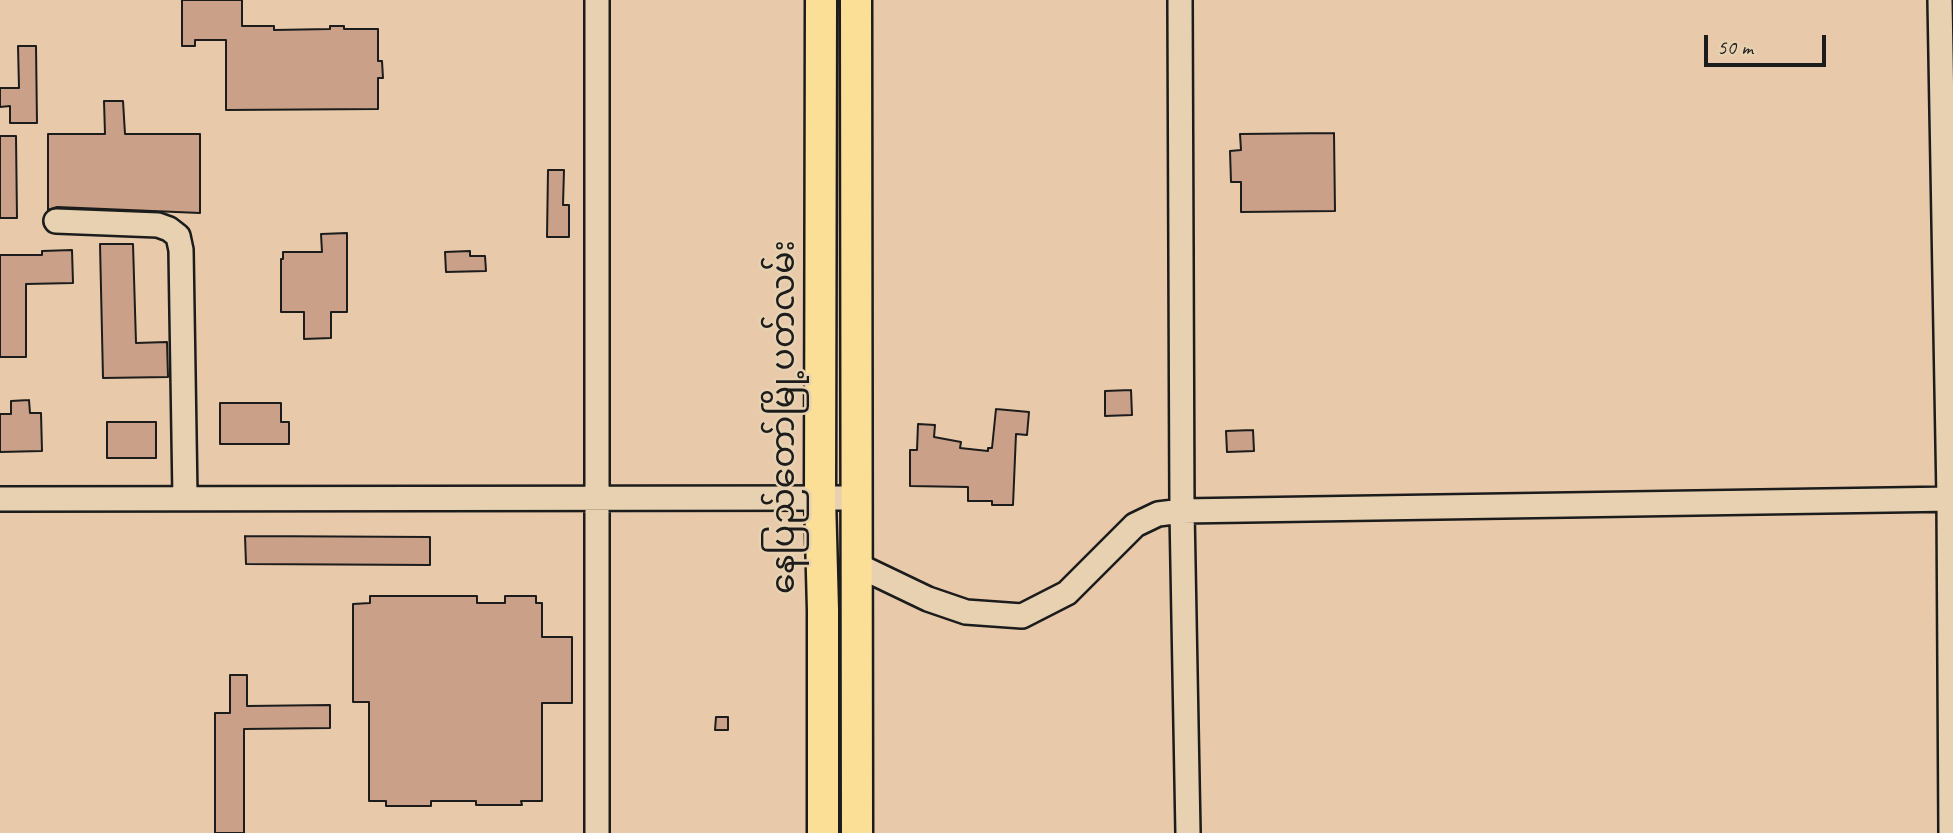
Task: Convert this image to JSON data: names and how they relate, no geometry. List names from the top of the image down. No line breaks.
{"streets":{"main road":["နေပြည်တော်မြို့ပတ်လမ်း"]},"scale_bar":"50 m"}
